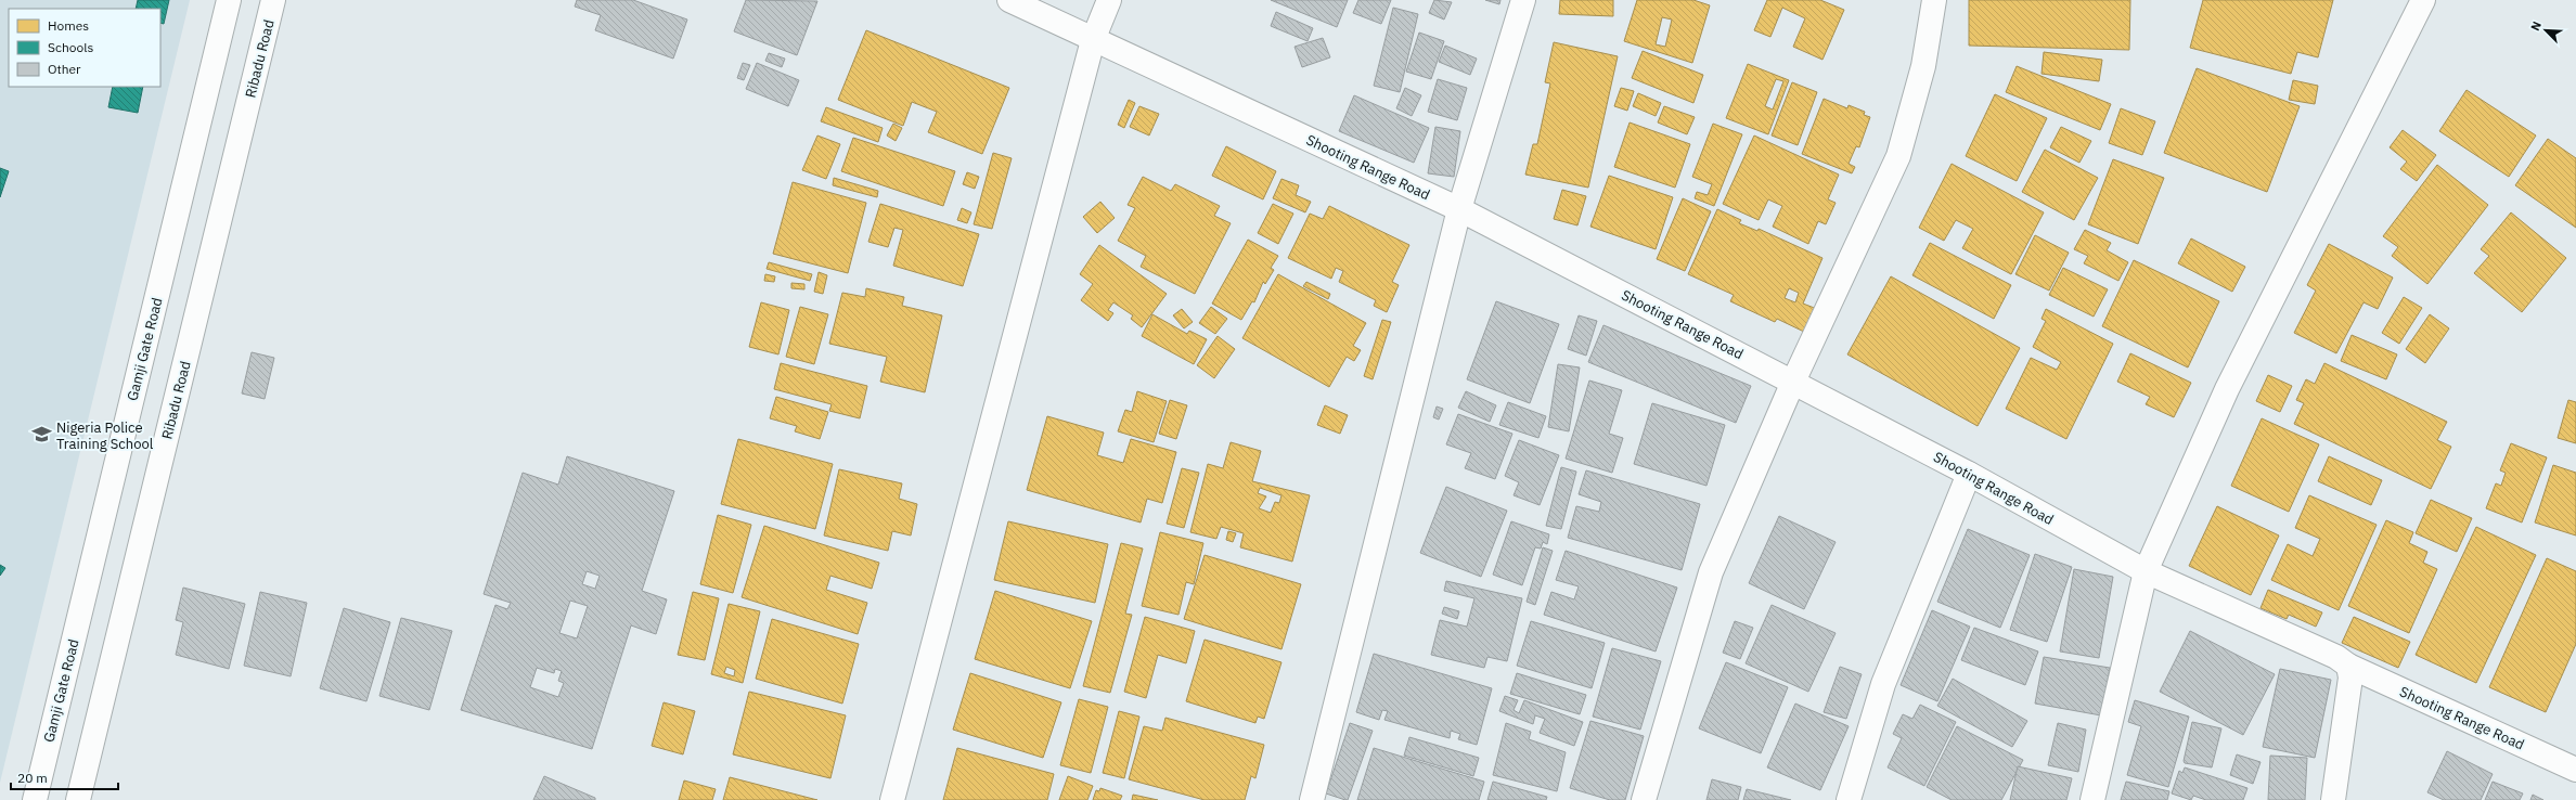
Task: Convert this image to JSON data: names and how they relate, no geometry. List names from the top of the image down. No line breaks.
{"streets":{"street":["Ribadu Road","Shooting Range Road","Gamji Gate Road"]},"places":{"school or university":["Nigeria Police Training School"]},"legend":["Homes","Schools","Other"],"scale_bar":"20 m","north":"top left"}
